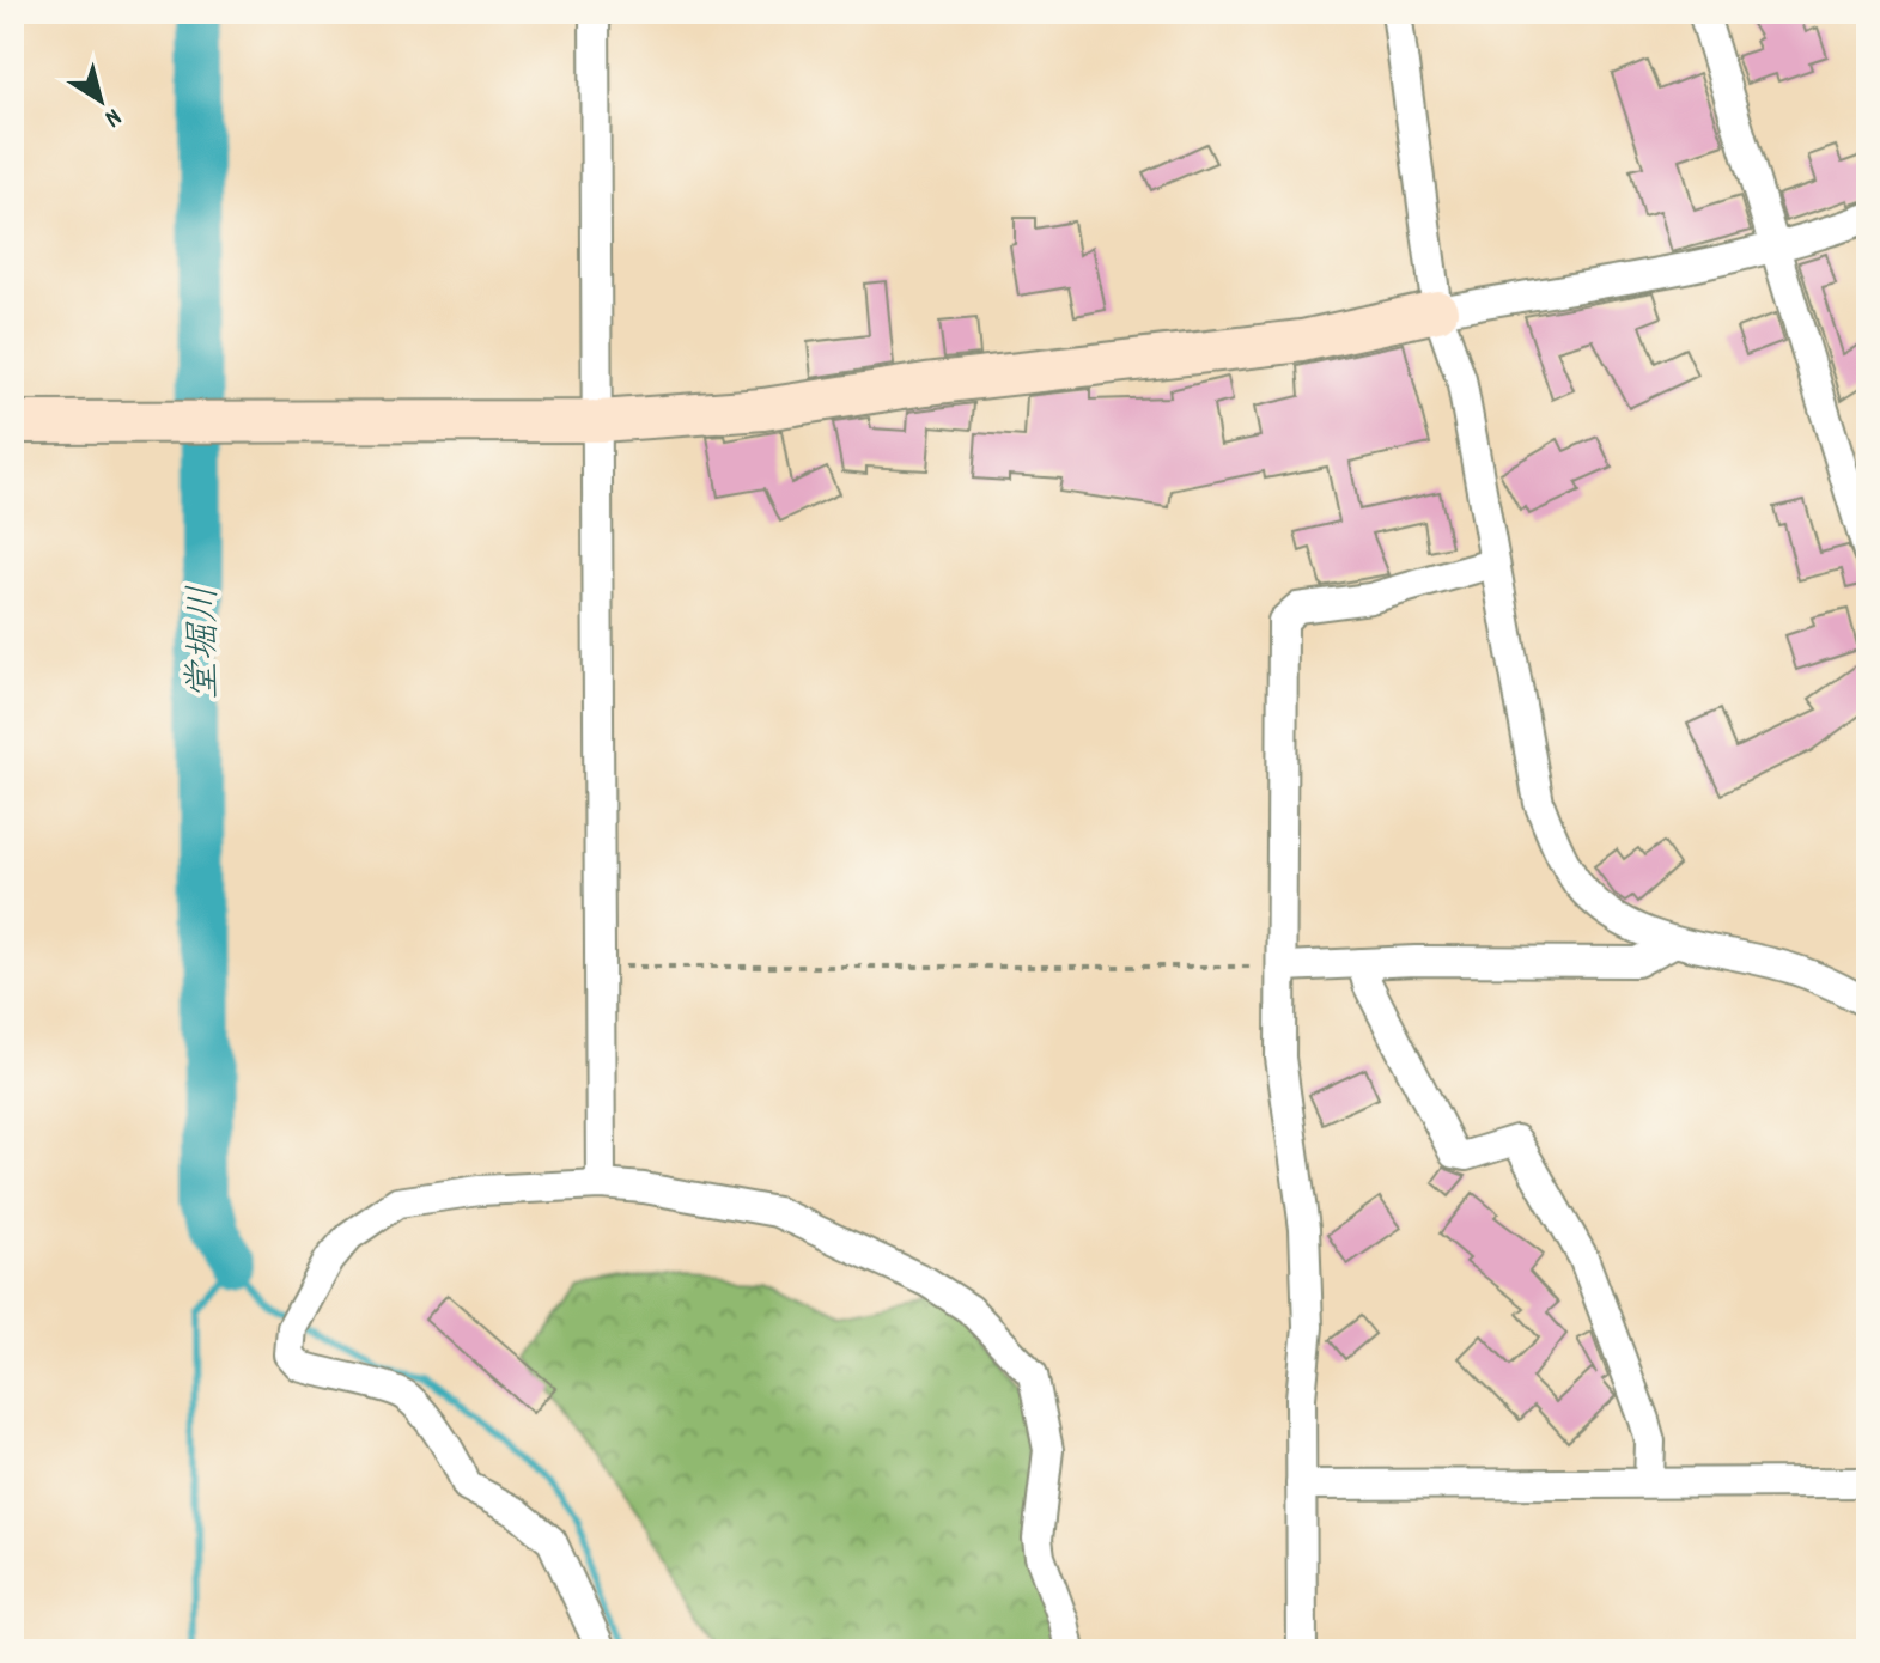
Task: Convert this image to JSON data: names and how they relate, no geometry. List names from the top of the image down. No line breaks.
{"water":["堂堀川"],"north":"bottom right"}
